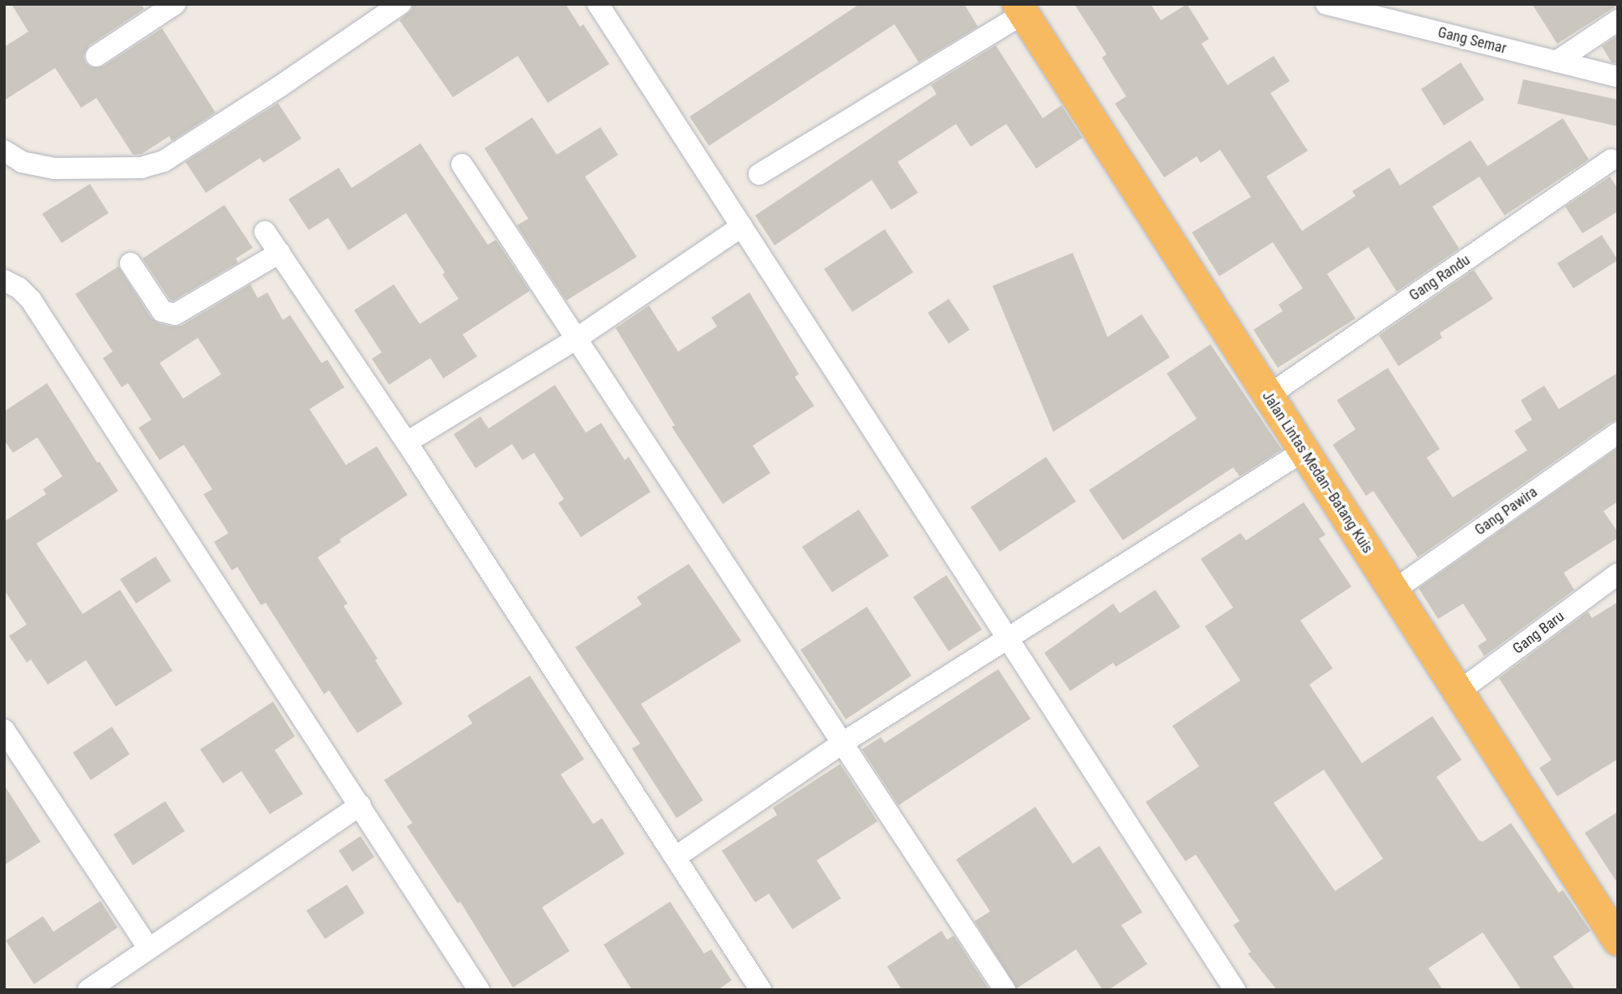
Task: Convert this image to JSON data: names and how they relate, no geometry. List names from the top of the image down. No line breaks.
{"streets":{"highway":["Jalan Lintas Medan–Batang Kuis"],"street":["Gang Semar","Gang Randu","Gang Pawira","Gang Baru"]},"crossings":[["Gang Randu","Jalan Lintas Medan–Batang Kuis"],["Jalan Lintas Medan–Batang Kuis","Gang Pawira"],["Jalan Lintas Medan–Batang Kuis","Gang Baru"]]}
